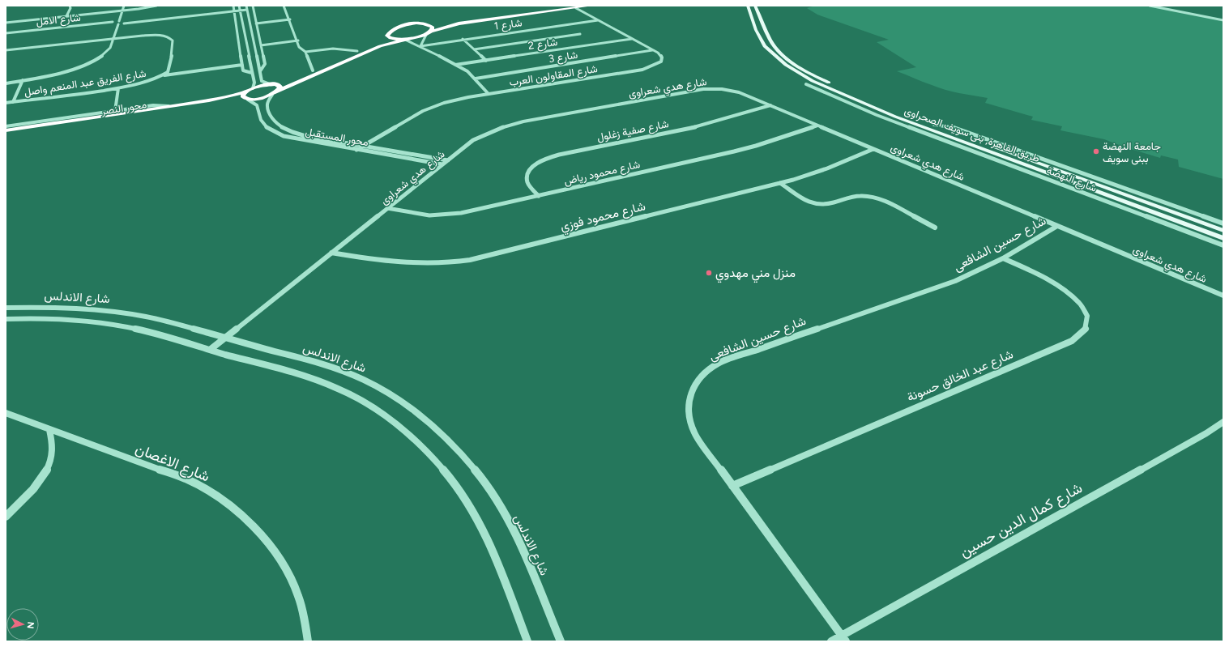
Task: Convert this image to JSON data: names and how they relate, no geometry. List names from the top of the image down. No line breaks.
{"streets":{"highway":["محور النصر"],"main road":["طريق القاهرة, بنى سويف الصحراوى"],"street":["شارع الامل","شارع 1","شارع 2","شارع 3","شارع المقاولون العرب","شارع الفريق عبد المنعم واصل","شارع هدي شعراوى","شارع صفية زغلول","محور المستقبل","شارع محمود رياض","شارع النهضة","شارع محمود فوزي","شارع حسين الشافعى","شارع الاندلس","شارع عبد الخالق حسونة","شارع الاغصان","شارع كمال الدين حسين"]},"crossings":[["شارع 1","شارع المقاولون العرب"],["شارع 2","شارع المقاولون العرب"],["شارع 3","شارع المقاولون العرب"],["شارع المقاولون العرب","محور المستقبل"],["شارع هدي شعراوى","شارع صفية زغلول"],["شارع هدي شعراوى","محور المستقبل"],["شارع هدي شعراوى","شارع محمود رياض"],["شارع هدي شعراوى","شارع محمود فوزي"],["شارع هدي شعراوى","شارع حسين الشافعى"],["شارع هدي شعراوى","شارع الاندلس"],["محور النصر","محور المستقبل"],["شارع صفية زغلول","شارع محمود رياض"],["شارع حسين الشافعى","شارع عبد الخالق حسونة"],["شارع حسين الشافعى","شارع كمال الدين حسين"]],"places":["جامعة النهضة ببنى سويف","منزل مني مهدوي"],"north":"right"}
